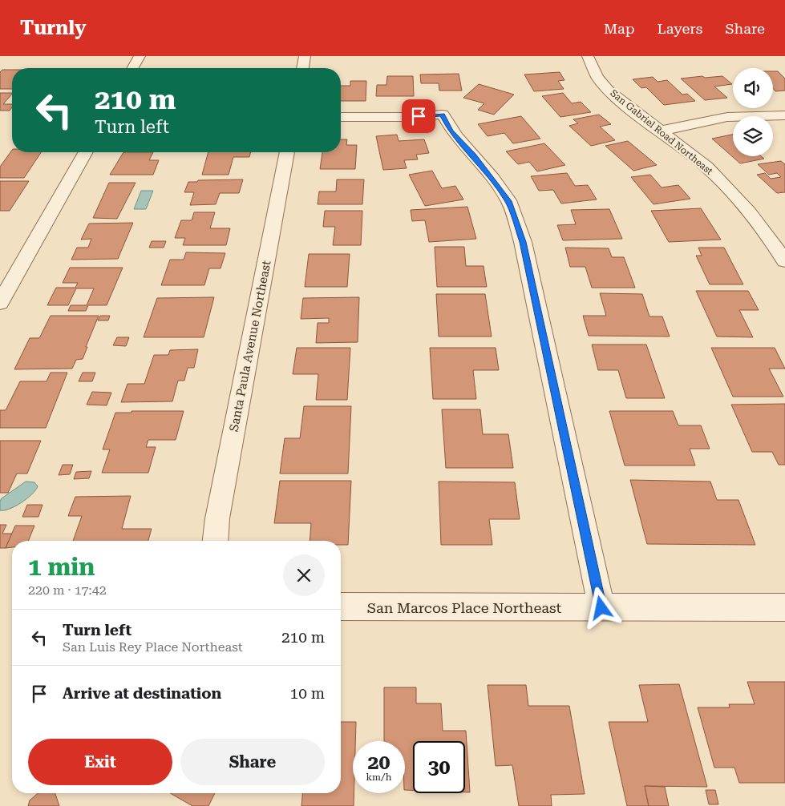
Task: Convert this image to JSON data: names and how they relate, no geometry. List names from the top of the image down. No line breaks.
{"streets":{"street":["San Gabriel Road Northeast","Santa Paula Avenue Northeast","San Marcos Place Northeast"]},"page":{"header":"Turnly","nav":["Map","Layers","Share"],"turn":["210 m","Turn left"],"heading":["1 min","220 m · 17:42"],"list":[{"name":"Turn left","note":"San Luis Rey Place Northeast","value":"210 m"},{"name":"Arrive at destination","value":"10 m"}],"buttons":["Exit","Share"],"speed":"20 km/h","limit":"30"}}
